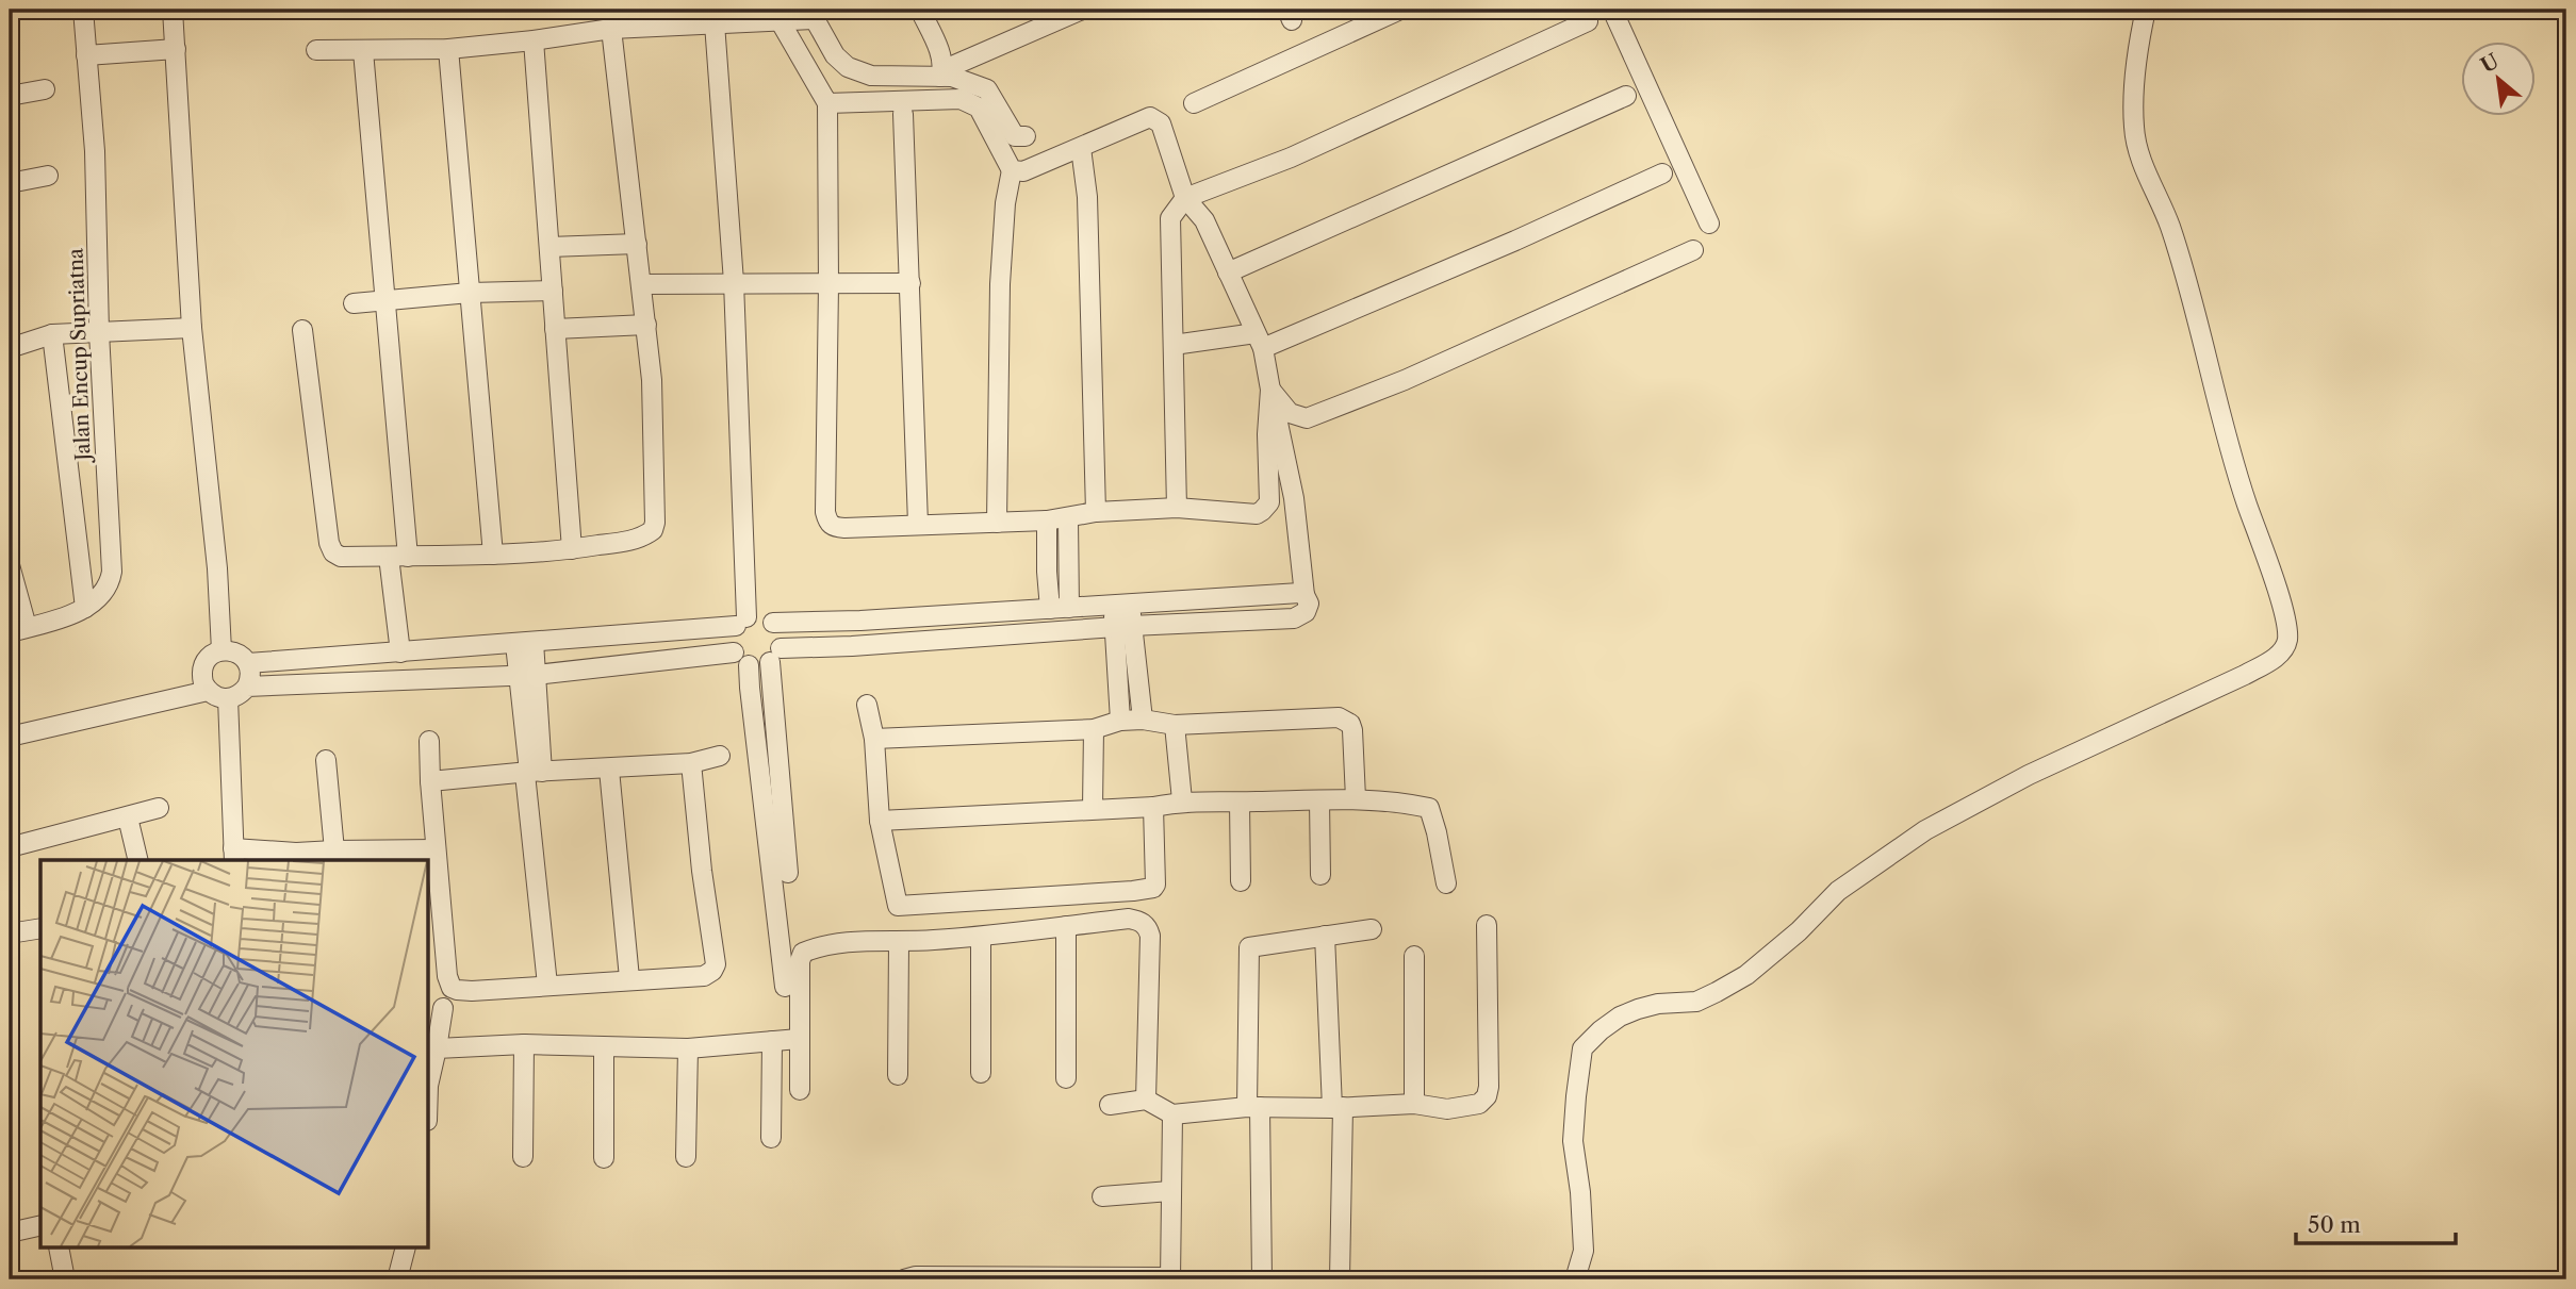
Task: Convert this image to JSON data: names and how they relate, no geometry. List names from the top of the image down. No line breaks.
{"streets":{"street":["Jalan Encup Supriatna"]},"scale_bar":"50 m","north":"top left"}
